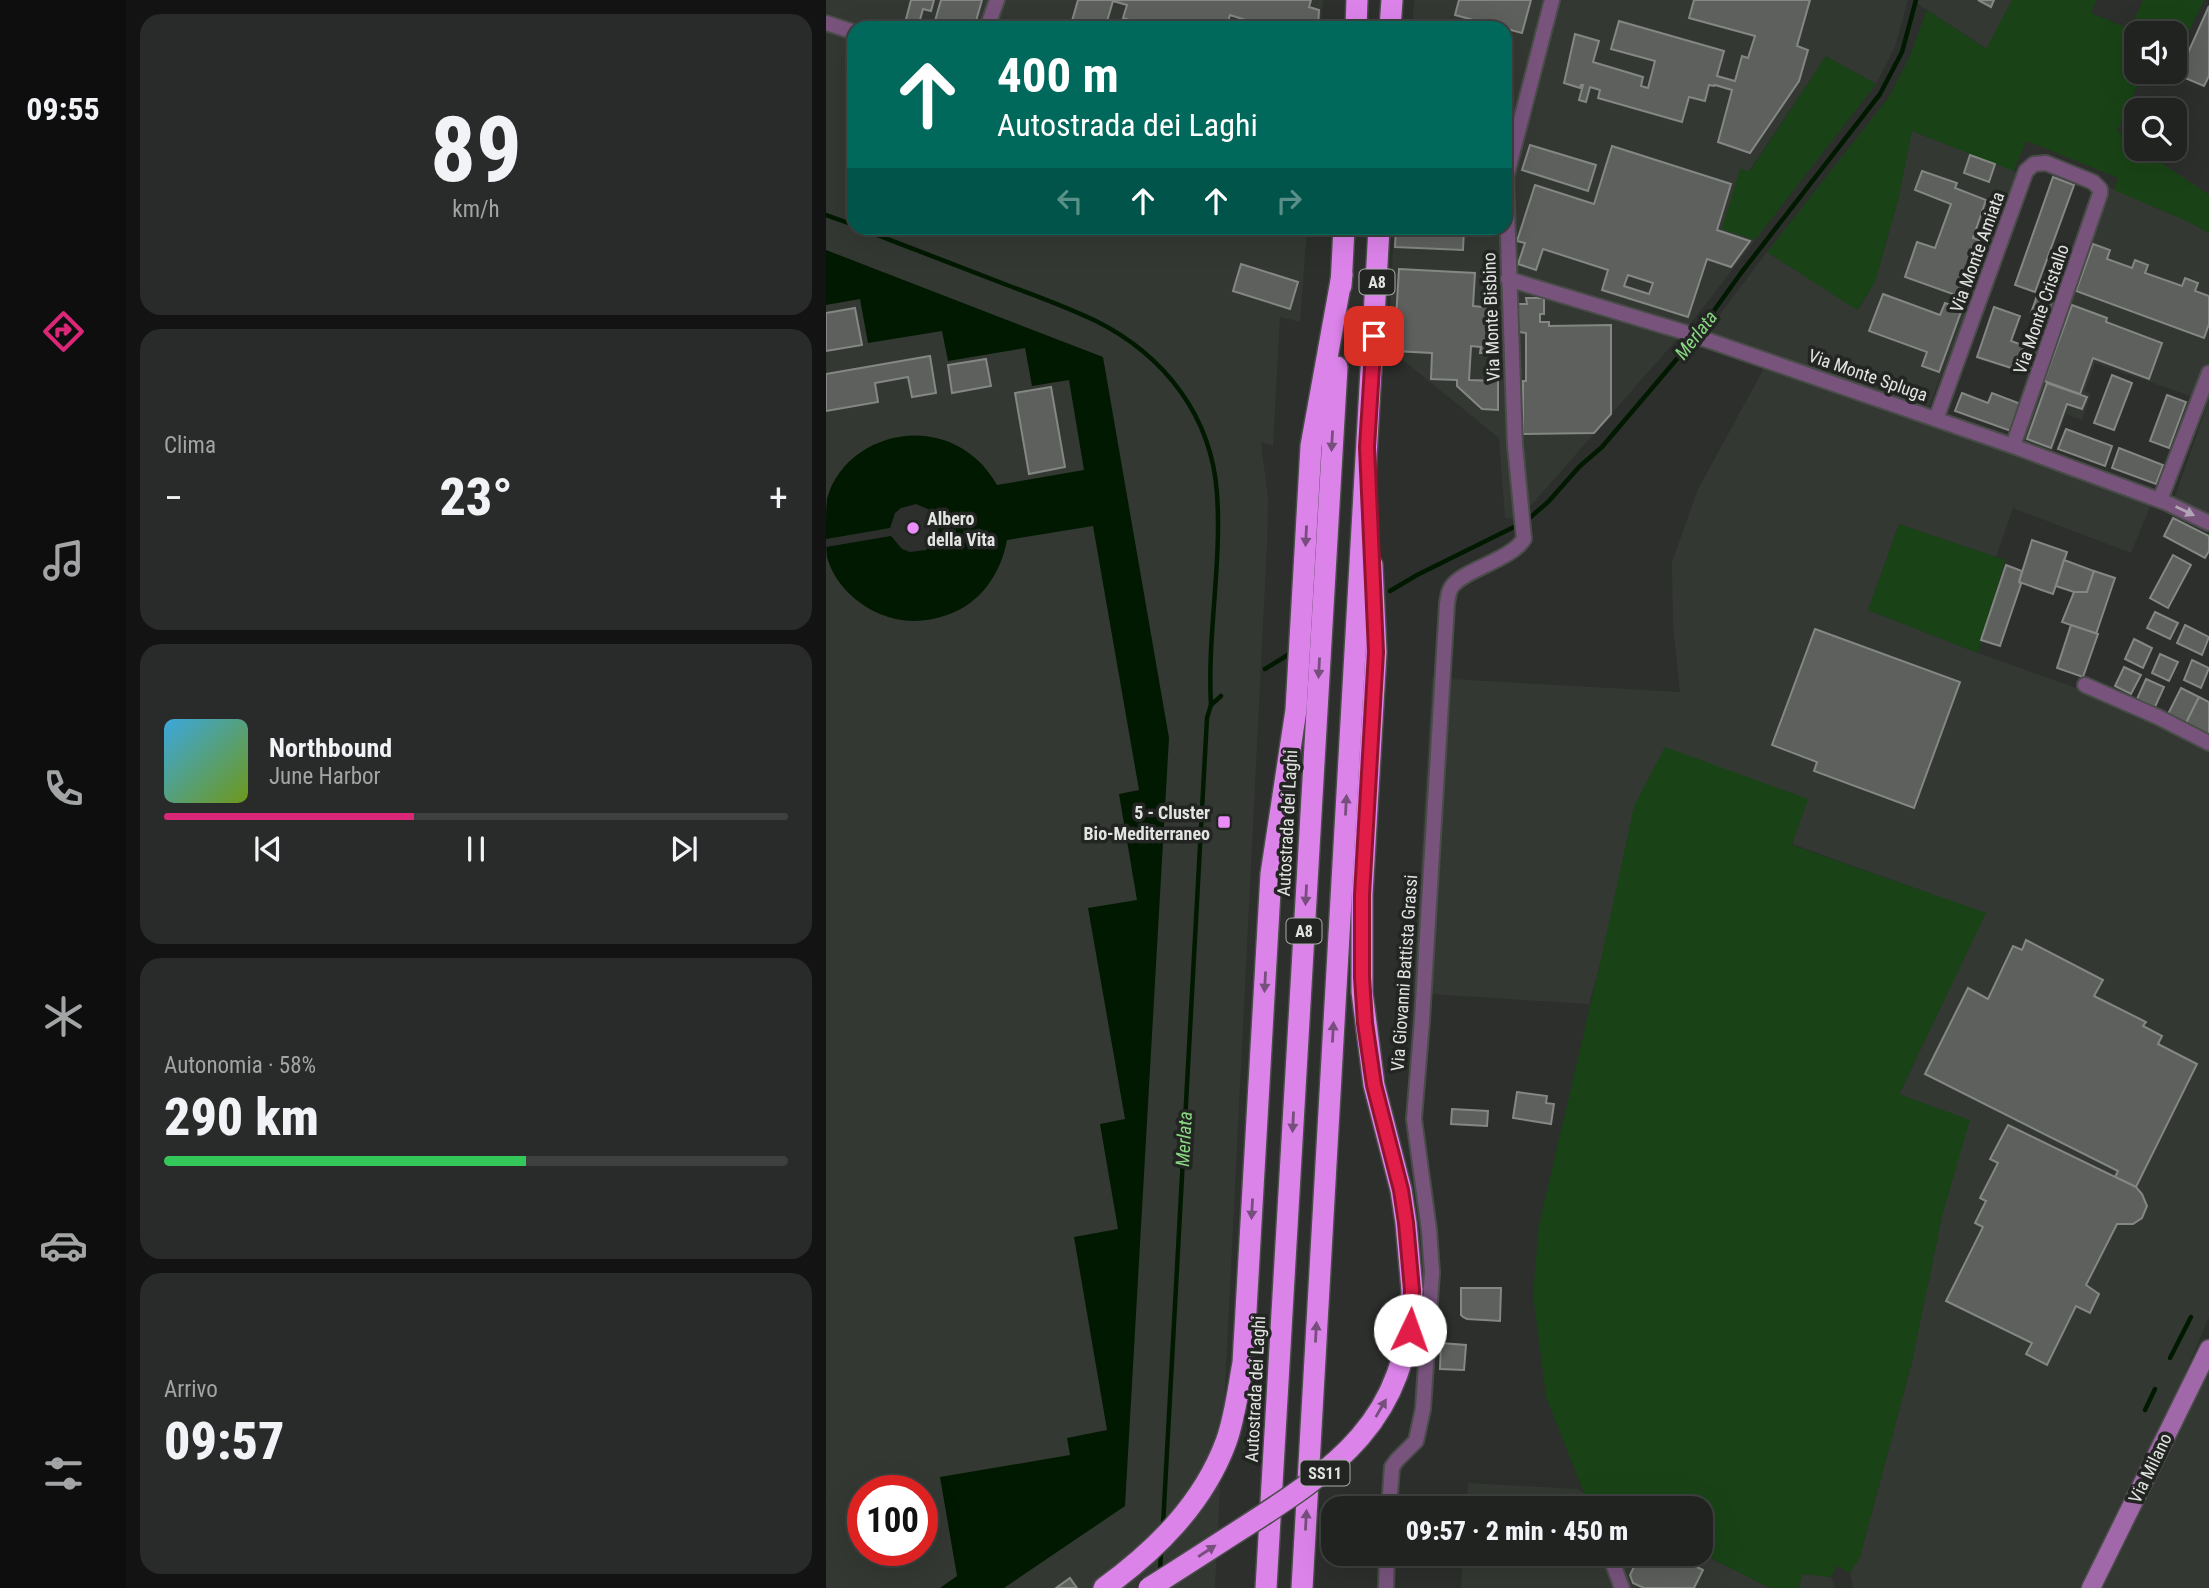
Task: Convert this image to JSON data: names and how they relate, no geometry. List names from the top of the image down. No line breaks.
{"streets":{"highway":["A8","Autostrada dei Laghi","SS11"],"main road":["Via Milano"],"street":["Via Monte Amiata","Via Monte Cristallo","Via Monte Bisbino","Via Monte Spluga","Via Giovanni Battista Grassi"]},"crossings":[["Via Monte Amiata","Via Monte Cristallo"],["Via Monte Amiata","Via Monte Spluga"],["A8","SS11"],["Via Monte Cristallo","Via Monte Spluga"],["Via Monte Bisbino","Via Monte Spluga"],["Via Monte Bisbino","Via Giovanni Battista Grassi"]],"water":["Merlata"],"places":{"other":["Albero della Vita"],"transit":["5 - Cluster Bio-Mediterraneo"]},"page":{"tabs":"09:55","tile":[["89","km/h"],"Clima",["Autonomia · 58%","290 km"],["Arrivo","09:57"]],"turn":["400 m","Autostrada dei Laghi"],"heat":["−","23°","+"],"song":["Northbound","June Harbor"],"limit":"100","trip":"09:57 · 2 min · 450 m"}}
